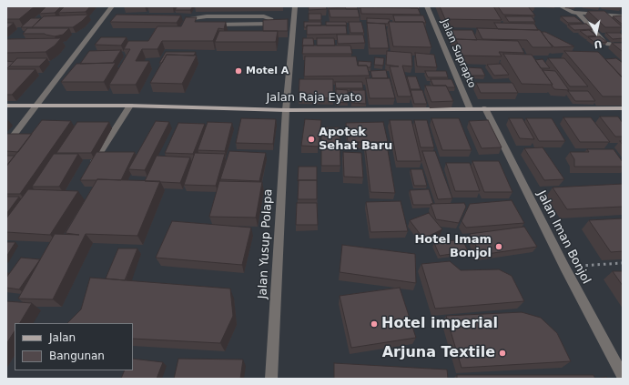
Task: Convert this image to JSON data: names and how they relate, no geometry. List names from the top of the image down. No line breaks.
{"streets":{"main road":["Jalan Raja Eyato"],"street":["Jalan Suprapto","Jalan Iman Bonjol","Jalan Yusup Polapa"]},"crossings":[["Jalan Suprapto","Jalan Raja Eyato"],["Jalan Raja Eyato","Jalan Iman Bonjol"],["Jalan Raja Eyato","Jalan Yusup Polapa"]],"places":["Motel A","Apotek Sehat Baru","Hotel Imam Bonjol","Hotel imperial","Arjuna Textile"],"legend":["Jalan","Bangunan"],"north":"bottom"}
